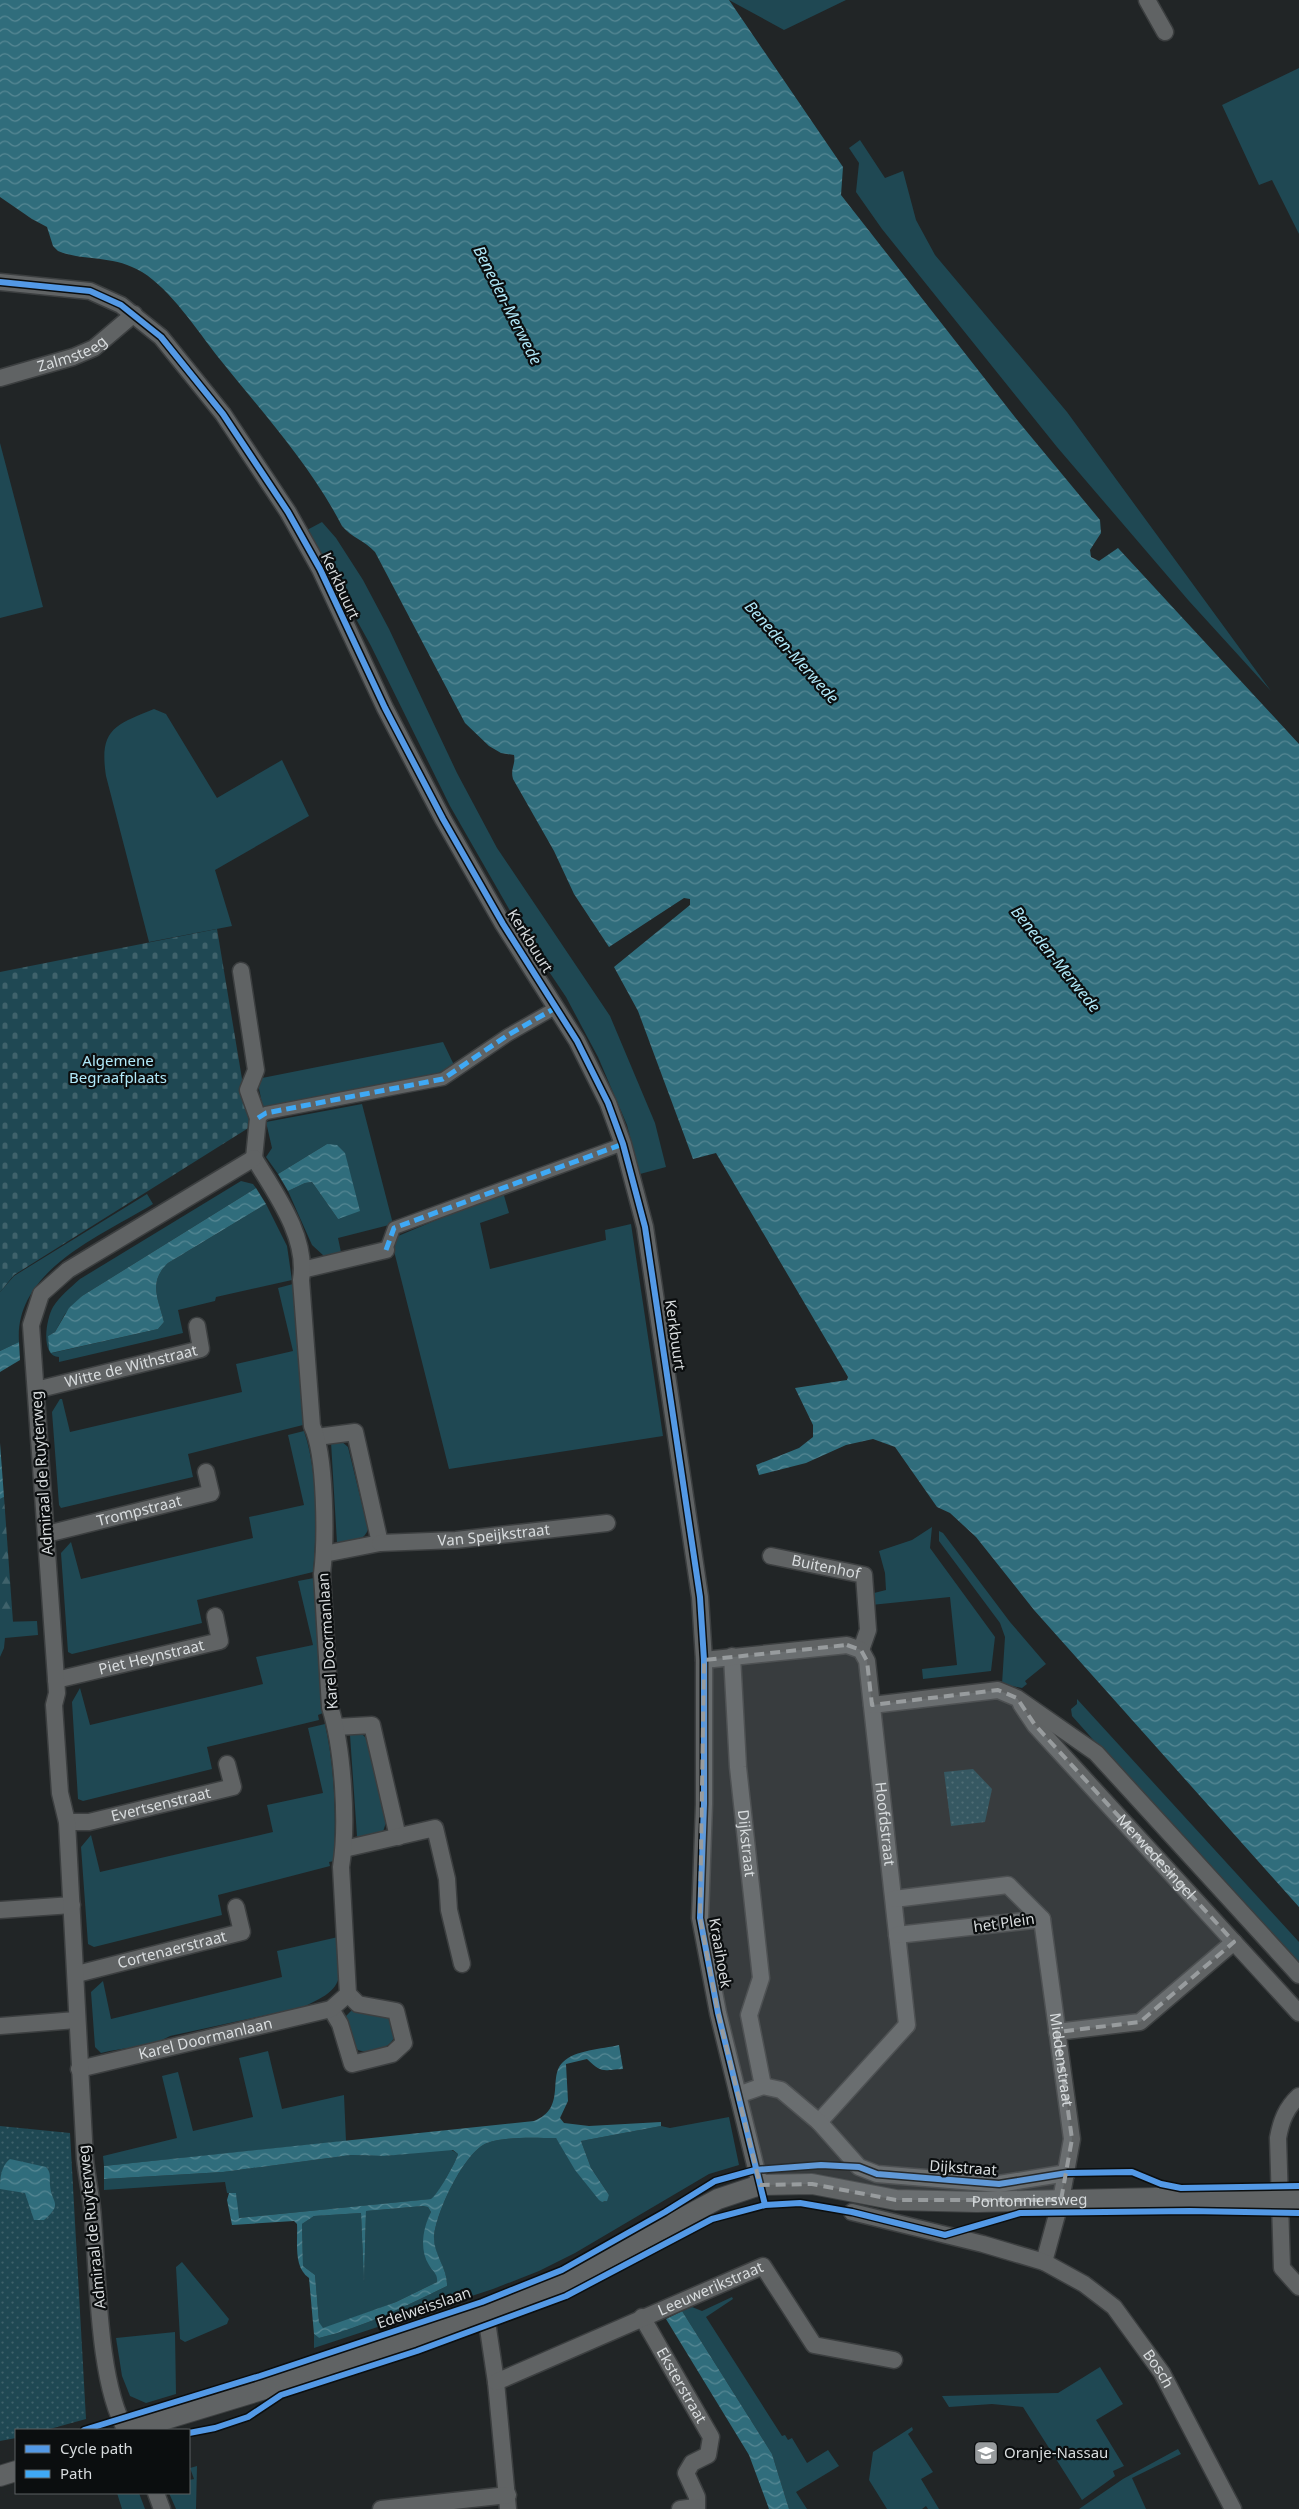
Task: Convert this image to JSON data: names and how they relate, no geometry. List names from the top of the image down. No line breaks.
{"streets":{"street":["Zalmsteeg","Kerkbuurt","Witte de Withstraat","Admiraal de Ruyterweg","Trompstraat","Van Speijkstraat","Buitenhof","Karel Doormanlaan","Piet Heynstraat","Evertsenstraat","Hoofdstraat","Dijkstraat","Merwedesingel","het Plein","Cortenaerstraat","Kraaihoek","Middenstraat","Pontonniersweg","Leeuwerikstraat","Edelweisslaan","Bosch","Eksterstraat"]},"crossings":[["Zalmsteeg","Kerkbuurt"],["Kerkbuurt","Kraaihoek"],["Witte de Withstraat","Admiraal de Ruyterweg"],["Admiraal de Ruyterweg","Trompstraat"],["Admiraal de Ruyterweg","Karel Doormanlaan"],["Admiraal de Ruyterweg","Piet Heynstraat"],["Admiraal de Ruyterweg","Evertsenstraat"],["Admiraal de Ruyterweg","Cortenaerstraat"],["Van Speijkstraat","Karel Doormanlaan"],["Buitenhof","Hoofdstraat"],["Hoofdstraat","Dijkstraat"],["Hoofdstraat","Merwedesingel"],["Hoofdstraat","het Plein"],["Dijkstraat","Middenstraat"],["het Plein","Middenstraat"],["Kraaihoek","Pontonniersweg"],["Kraaihoek","Edelweisslaan"],["Middenstraat","Pontonniersweg"],["Middenstraat","Bosch"],["Pontonniersweg","Edelweisslaan"],["Leeuwerikstraat","Eksterstraat"]],"water":["Beneden-Merwede"],"parks":["Algemene Begraafplaats"],"places":{"school or university":["Oranje-Nassau"]},"legend":["Cycle path","Path"]}
